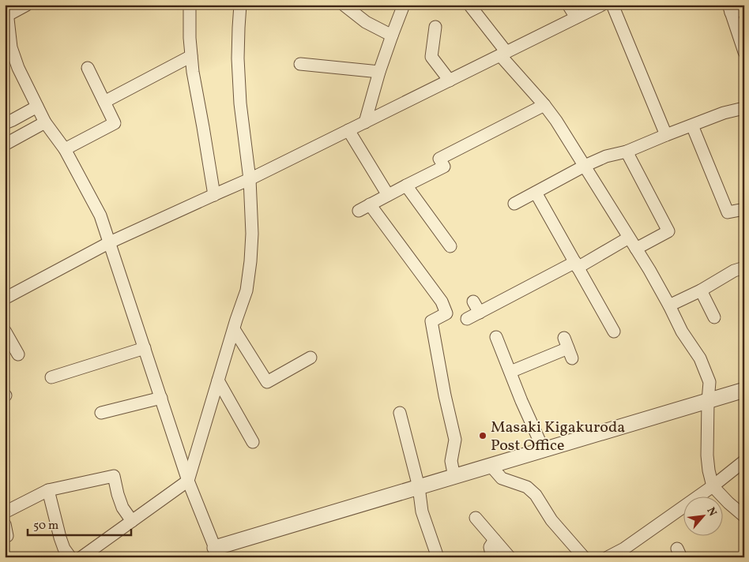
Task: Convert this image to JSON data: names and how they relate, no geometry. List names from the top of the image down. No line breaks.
{"places":["Masaki Kigakuroda Post Office"],"scale_bar":"50 m","north":"top right"}
